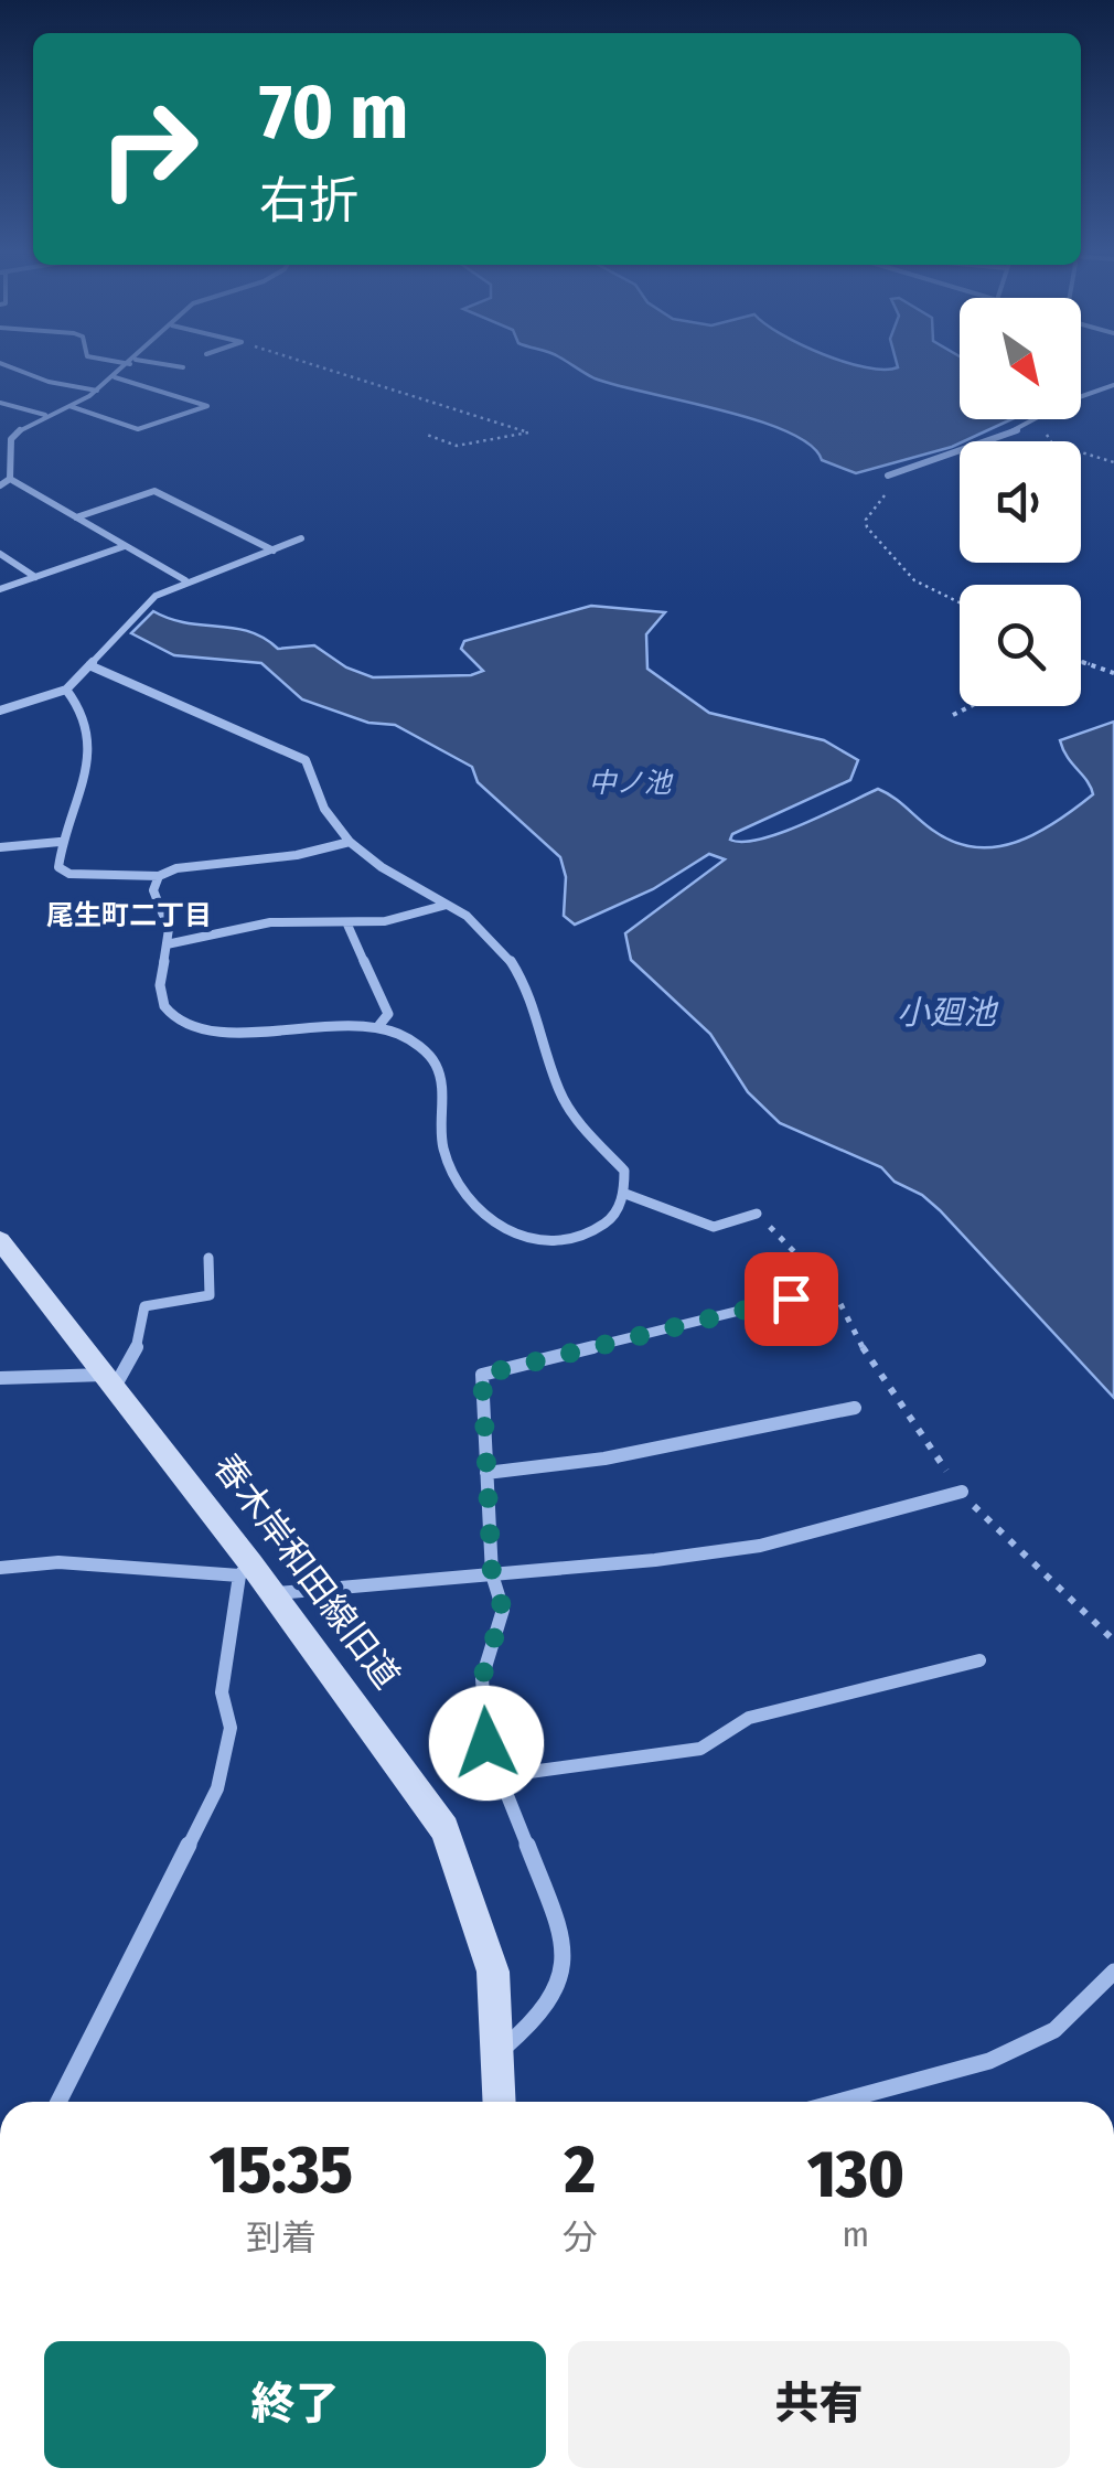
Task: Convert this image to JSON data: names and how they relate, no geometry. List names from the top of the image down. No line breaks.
{"streets":{"street":["春木岸和田線旧道"]},"districts":["尾生町二丁目"],"water":["中ノ池","小廻池"],"north":"bottom right","page":{"turn":["70 m","右折"],"eta":["15:35","到着","2","分","130","m"],"buttons":["終了","共有"]}}
